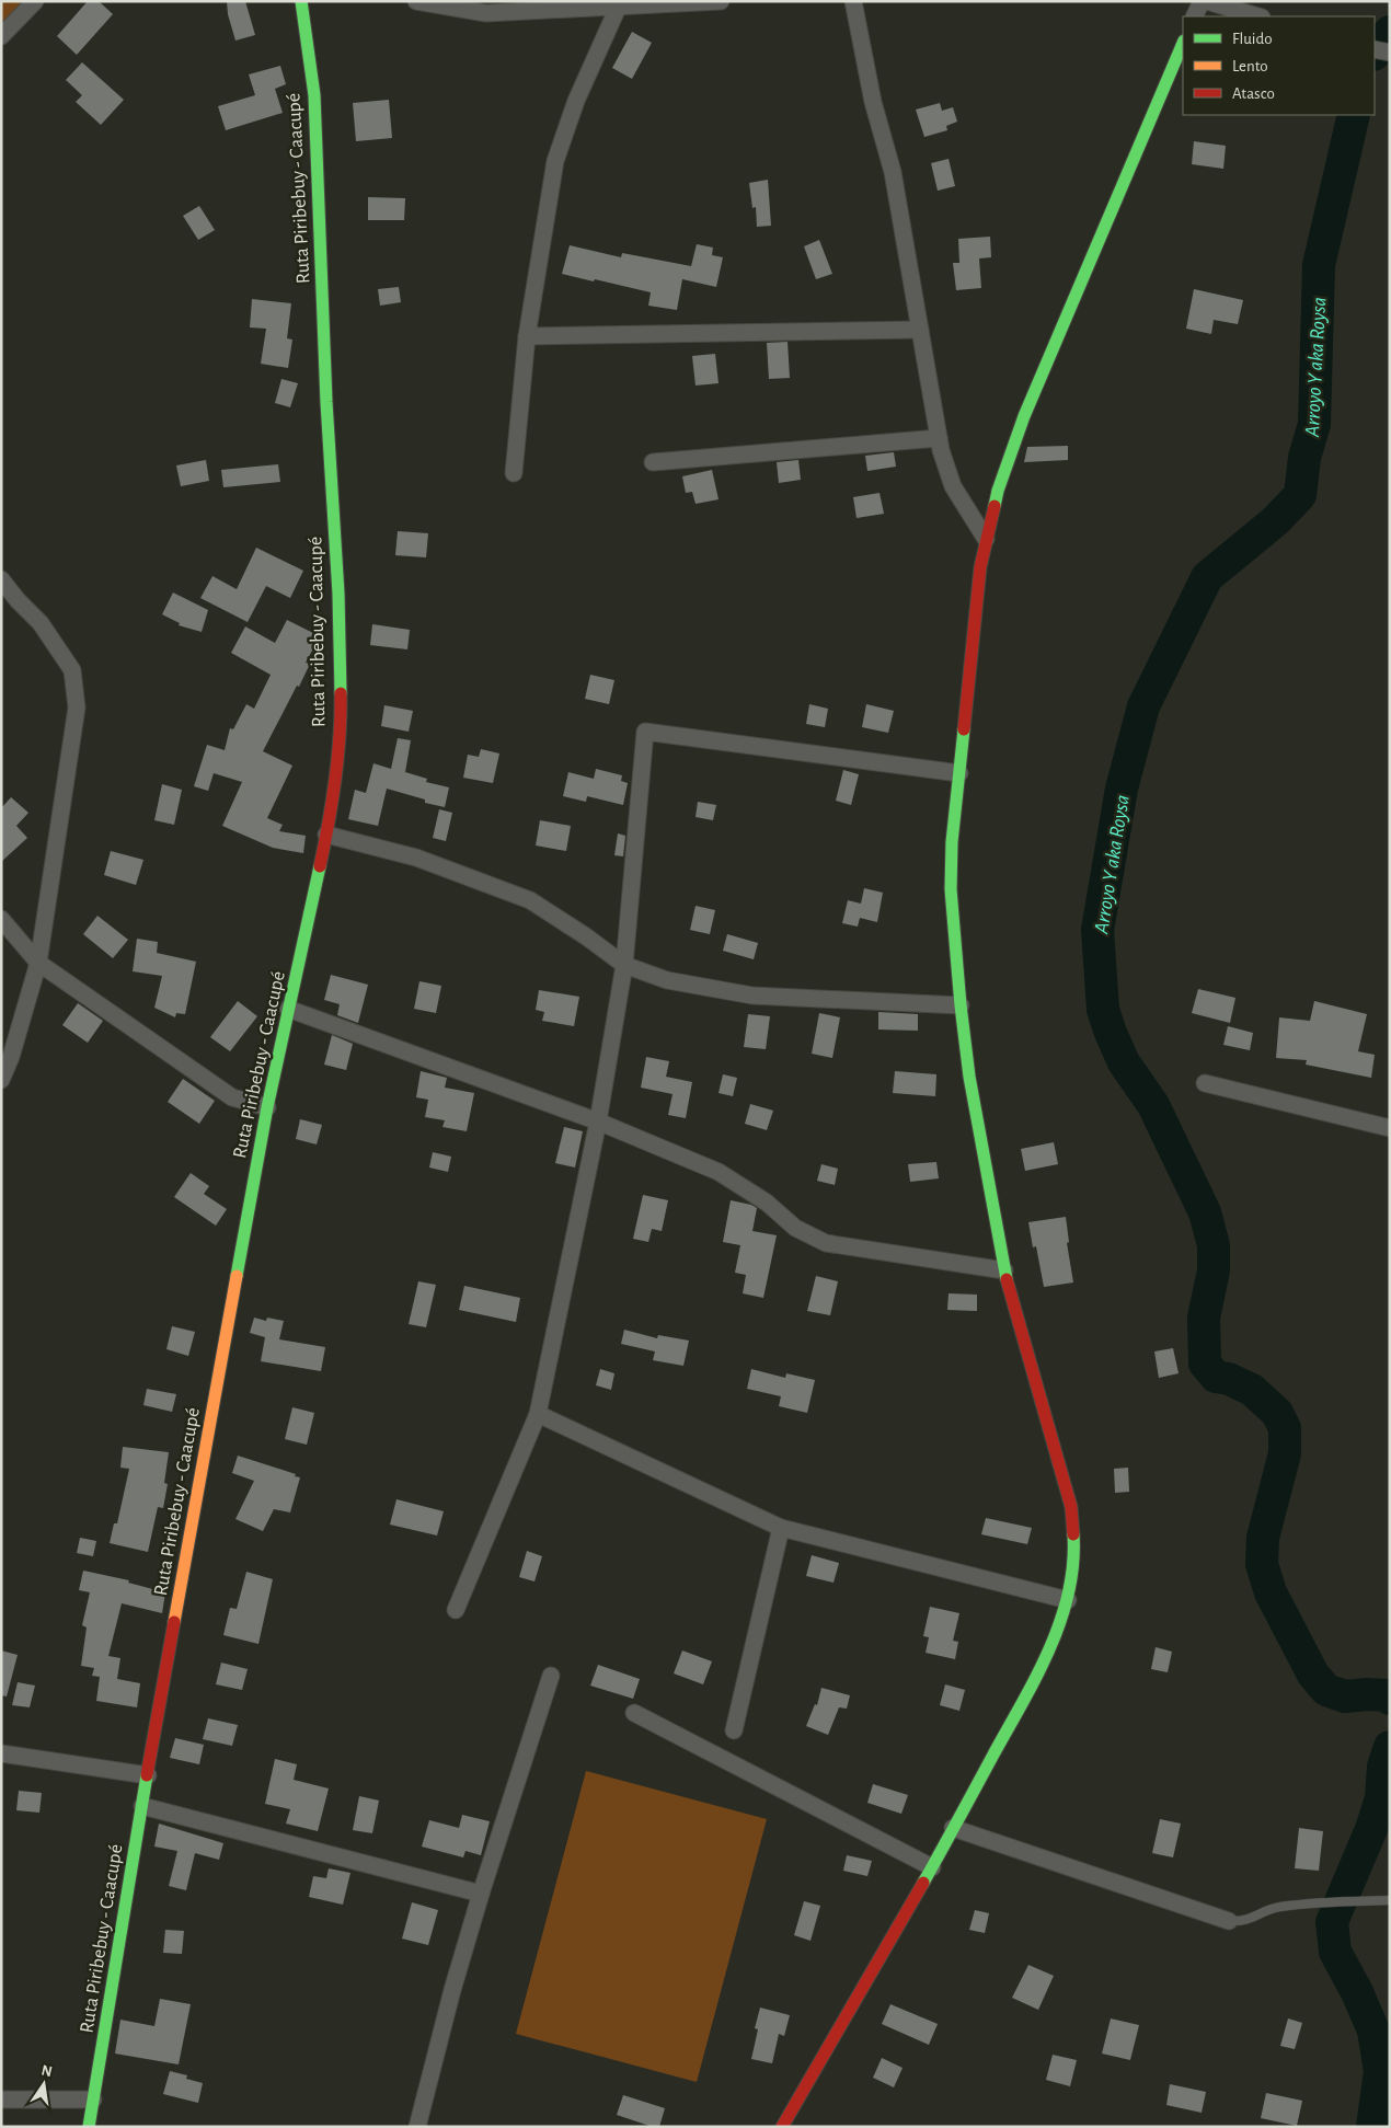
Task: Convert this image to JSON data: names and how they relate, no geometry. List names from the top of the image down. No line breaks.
{"streets":{"street":["Ruta Piribebuy - Caacupé"]},"water":["Arroyo Y aka Roysa"],"legend":["Fluido","Lento","Atasco"],"north":"top"}
